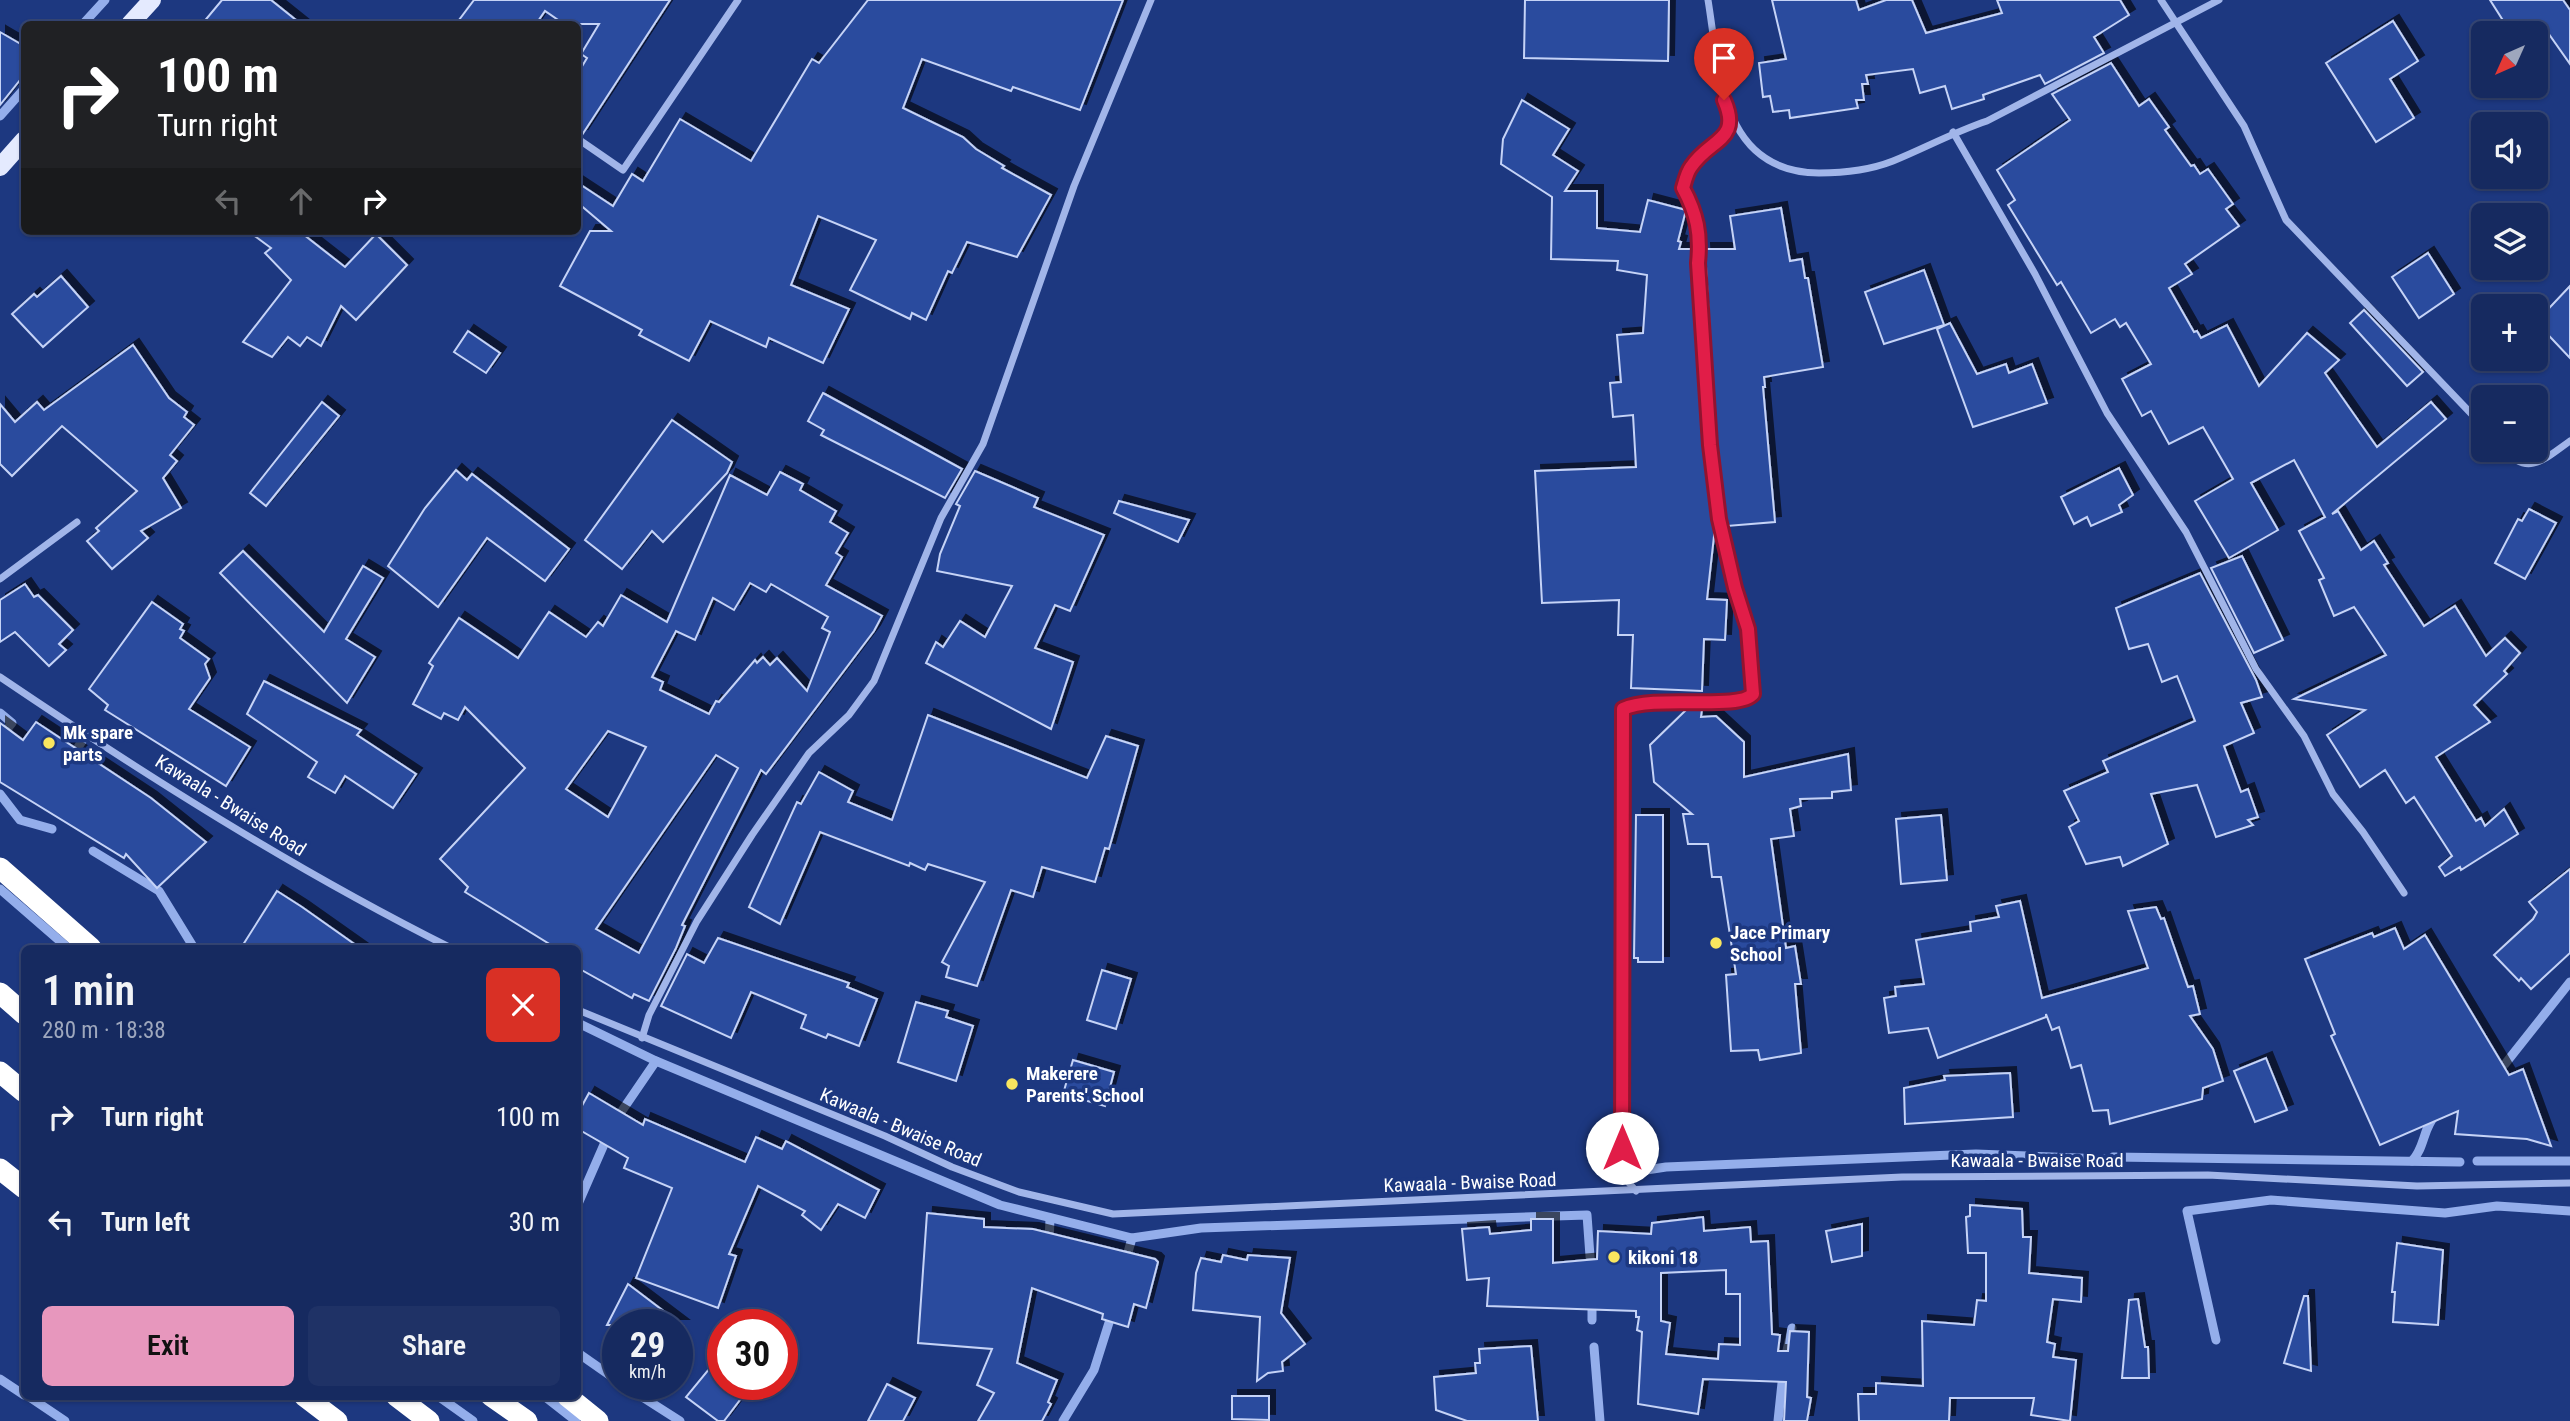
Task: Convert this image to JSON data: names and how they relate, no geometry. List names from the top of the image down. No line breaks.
{"streets":{"street":["Kawaala - Bwaise Road"]},"places":["Mk spare parts","Jace Primary School","Makerere Parents' School","kikoni 18"],"north":"bottom left","page":{"map_buttons":["+","−"],"turn":["100 m","Turn right"],"heading":["1 min","280 m · 18:38"],"list":[{"name":"Turn right","value":"100 m"},{"name":"Turn left","value":"30 m"}],"buttons":["Exit","Share"],"speed":"29 km/h","limit":"30"}}
